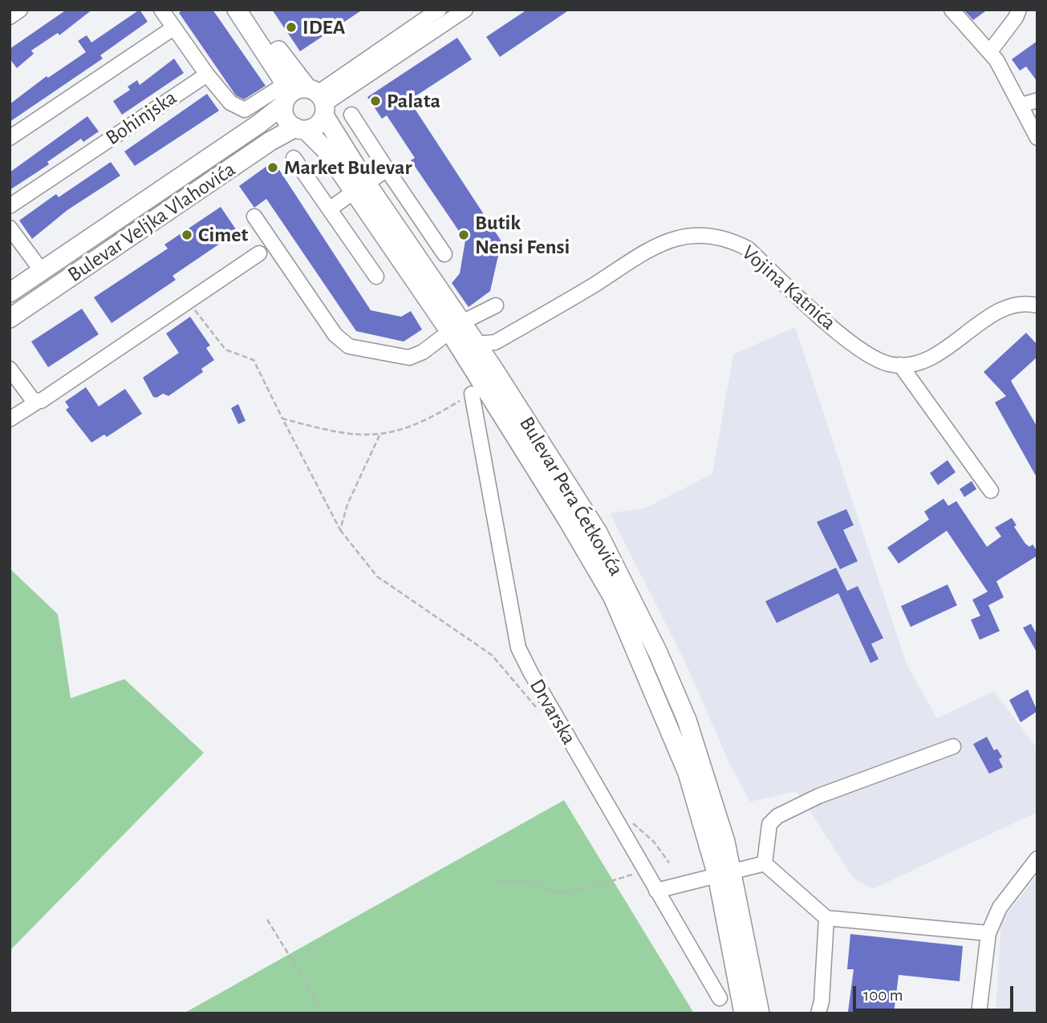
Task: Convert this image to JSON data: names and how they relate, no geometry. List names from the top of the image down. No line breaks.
{"streets":{"main road":["Bulevar Veljka Vlahovića","Bulevar Pera Ćetkovića"],"street":["Bohinjska","Vojina Katnića","Drvarska"]},"crossings":[["Bulevar Veljka Vlahovića","Bulevar Pera Ćetkovića"],["Vojina Katnića","Bulevar Pera Ćetkovića"]],"places":["IDEA","Palata","Market Bulevar","Cimet","Butik Nensi Fensi"],"scale_bar":"100 m"}
